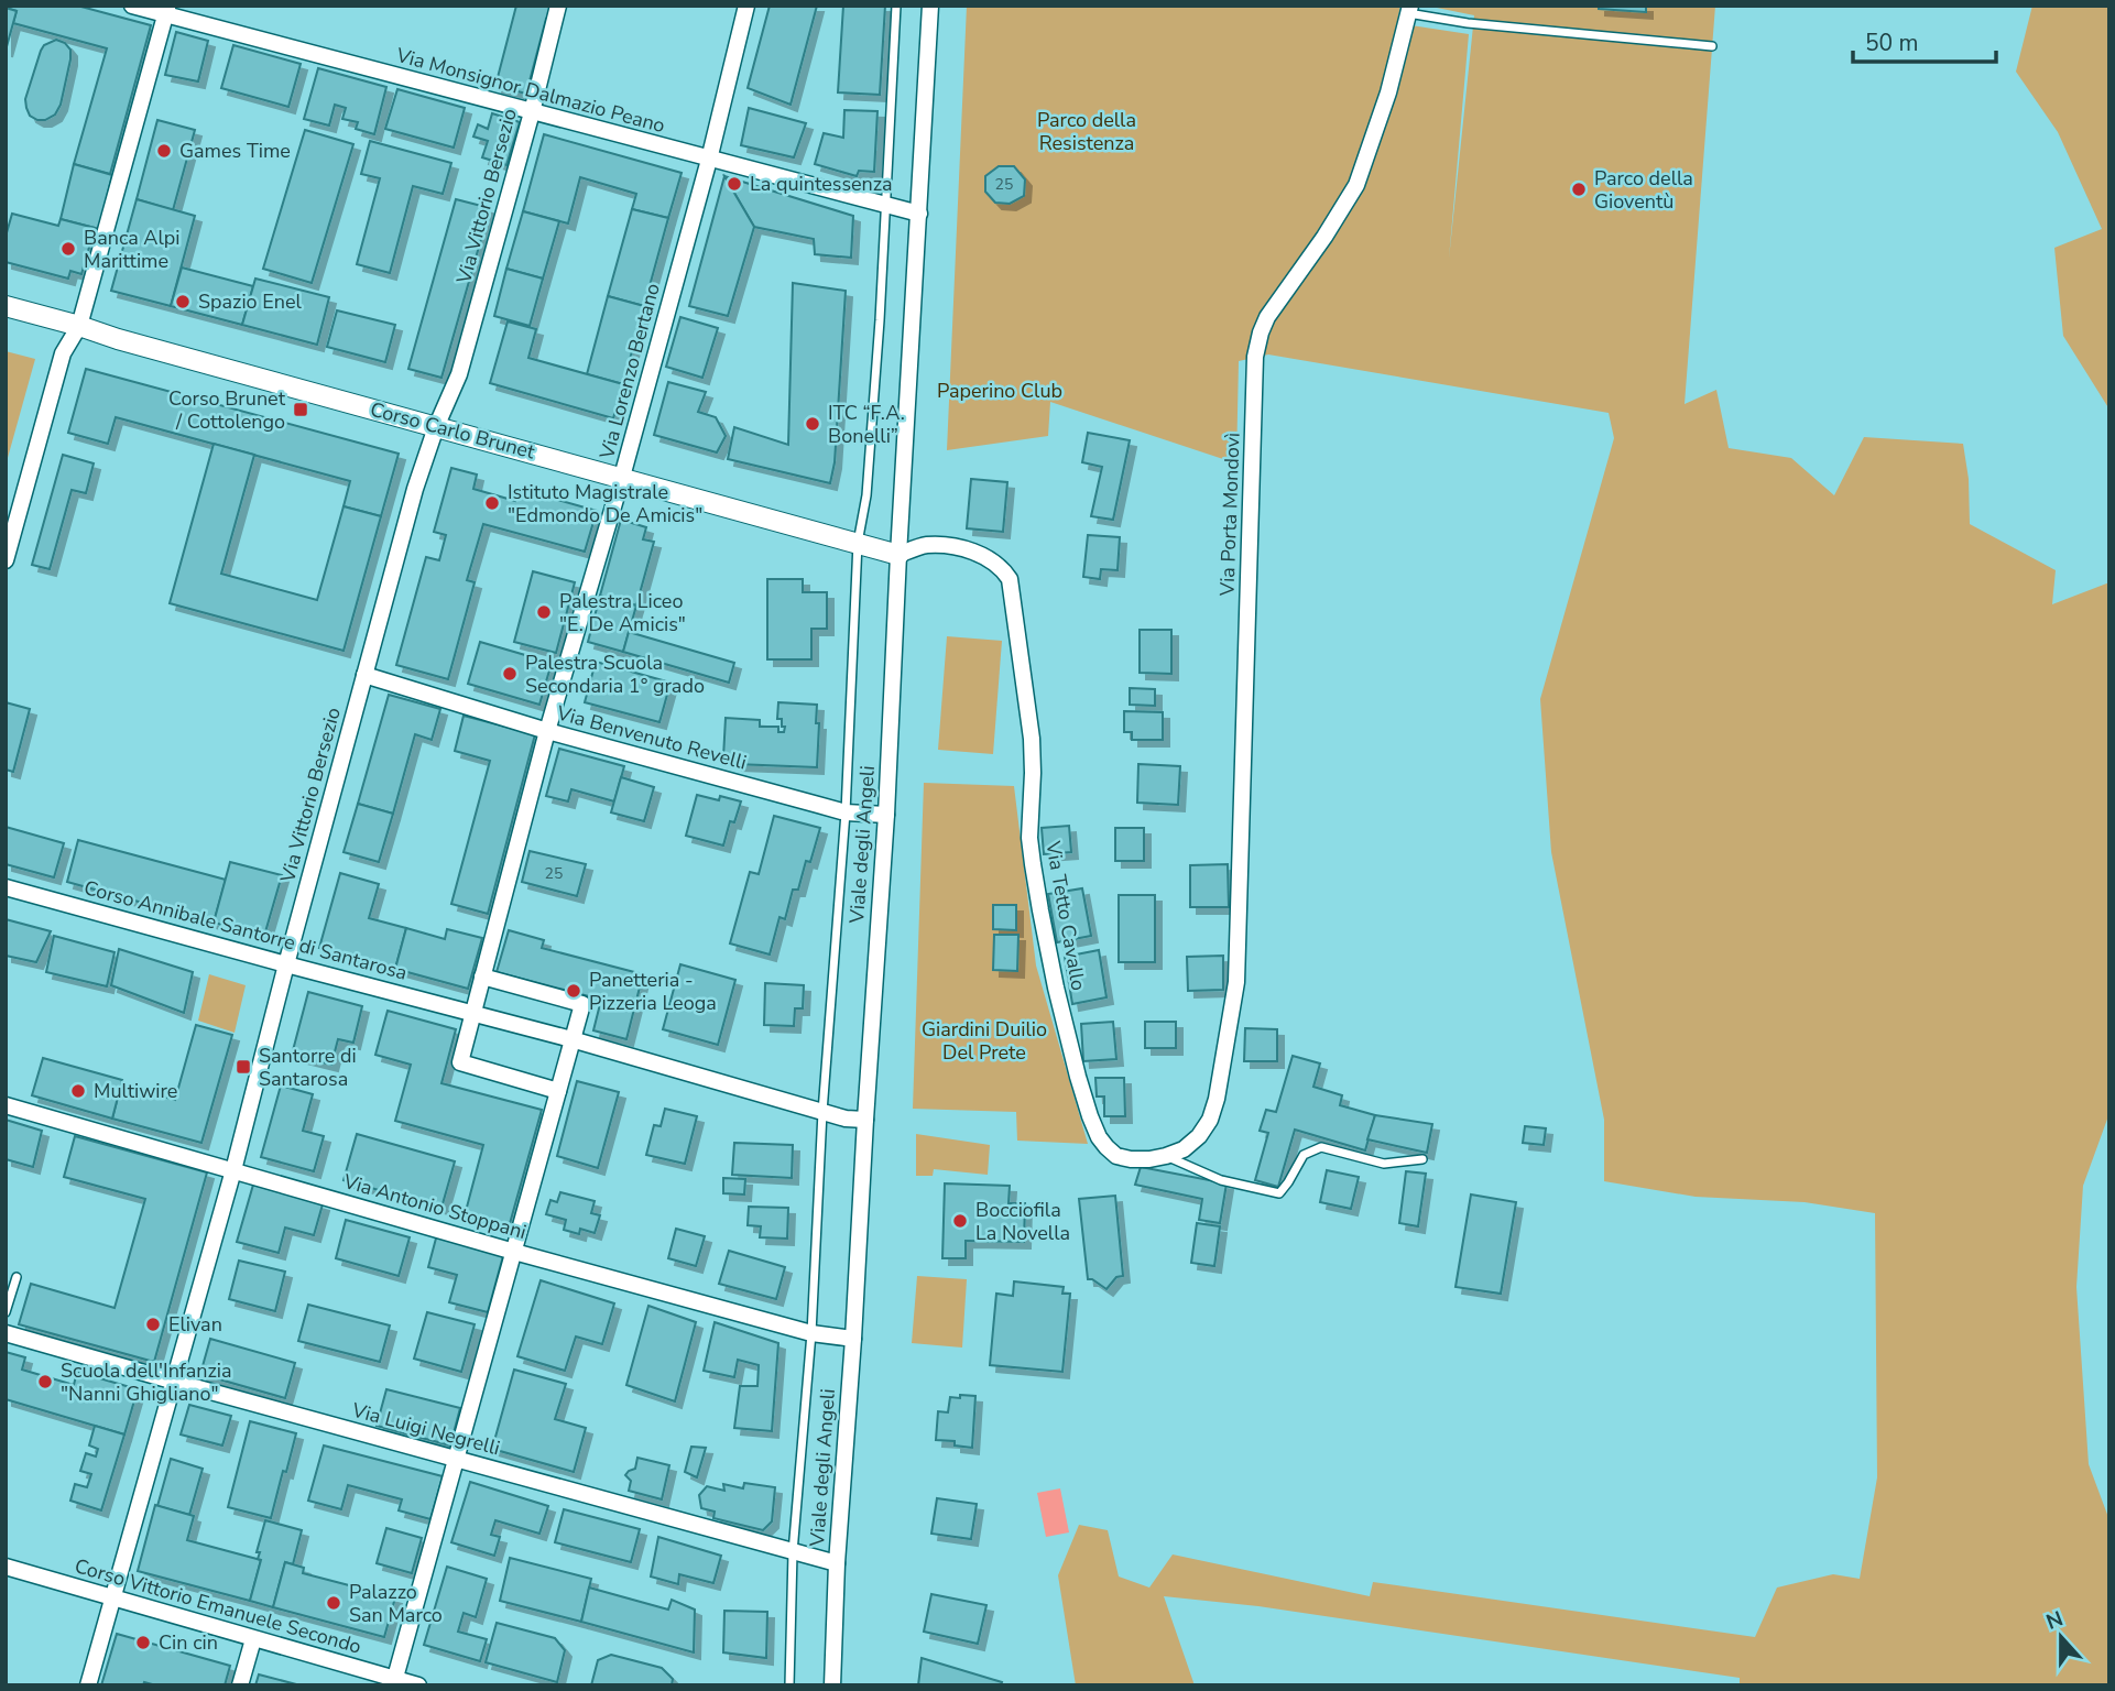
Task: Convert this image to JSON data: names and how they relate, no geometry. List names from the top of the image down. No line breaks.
{"streets":{"street":["Via Monsignor Dalmazio Peano","Via Vittorio Bersezio","Via Lorenzo Bertano","Corso Carlo Brunet","Via Porta Mondovì","Via Benvenuto Revelli","Viale degli Angeli","Via Tetto Cavallo","Corso Annibale Santorre di Santarosa","Via Antonio Stoppani","Via Luigi Negrelli","Corso Vittorio Emanuele Secondo"]},"crossings":[["Via Monsignor Dalmazio Peano","Via Vittorio Bersezio"],["Via Monsignor Dalmazio Peano","Via Lorenzo Bertano"],["Via Monsignor Dalmazio Peano","Viale degli Angeli"],["Via Vittorio Bersezio","Corso Carlo Brunet"],["Via Vittorio Bersezio","Via Benvenuto Revelli"],["Via Vittorio Bersezio","Corso Annibale Santorre di Santarosa"],["Via Vittorio Bersezio","Via Antonio Stoppani"],["Via Vittorio Bersezio","Via Luigi Negrelli"],["Via Vittorio Bersezio","Corso Vittorio Emanuele Secondo"],["Via Lorenzo Bertano","Corso Carlo Brunet"],["Via Lorenzo Bertano","Via Benvenuto Revelli"],["Via Lorenzo Bertano","Corso Annibale Santorre di Santarosa"],["Corso Carlo Brunet","Viale degli Angeli"],["Corso Carlo Brunet","Via Tetto Cavallo"],["Via Porta Mondovì","Via Tetto Cavallo"],["Via Benvenuto Revelli","Viale degli Angeli"],["Viale degli Angeli","Via Tetto Cavallo"],["Viale degli Angeli","Corso Annibale Santorre di Santarosa"],["Viale degli Angeli","Via Antonio Stoppani"],["Viale degli Angeli","Via Luigi Negrelli"]],"parks":["Parco della Resistenza","Paperino Club","Giardini Duilio Del Prete"],"places":{"other":["Games Time","La quintessenza","Parco della Gioventù","Banca Alpi Marittime","Spazio Enel","ITC “F.A. Bonelli”","Istituto Magistrale \"Edmondo De Amicis\"","Palestra Liceo \"E. De Amicis\"","Palestra Scuola Secondaria 1° grado","Panetteria - Pizzeria Leoga","Multiwire","Bocciofila La Novella","Elivan","Scuola dell'Infanzia \"Nanni Ghigliano\"","Palazzo San Marco","Cin cin"],"transit":["Corso Brunet / Cottolengo","Santorre di Santarosa"]},"house_numbers":["25","25"],"scale_bar":"50 m","north":"top"}
